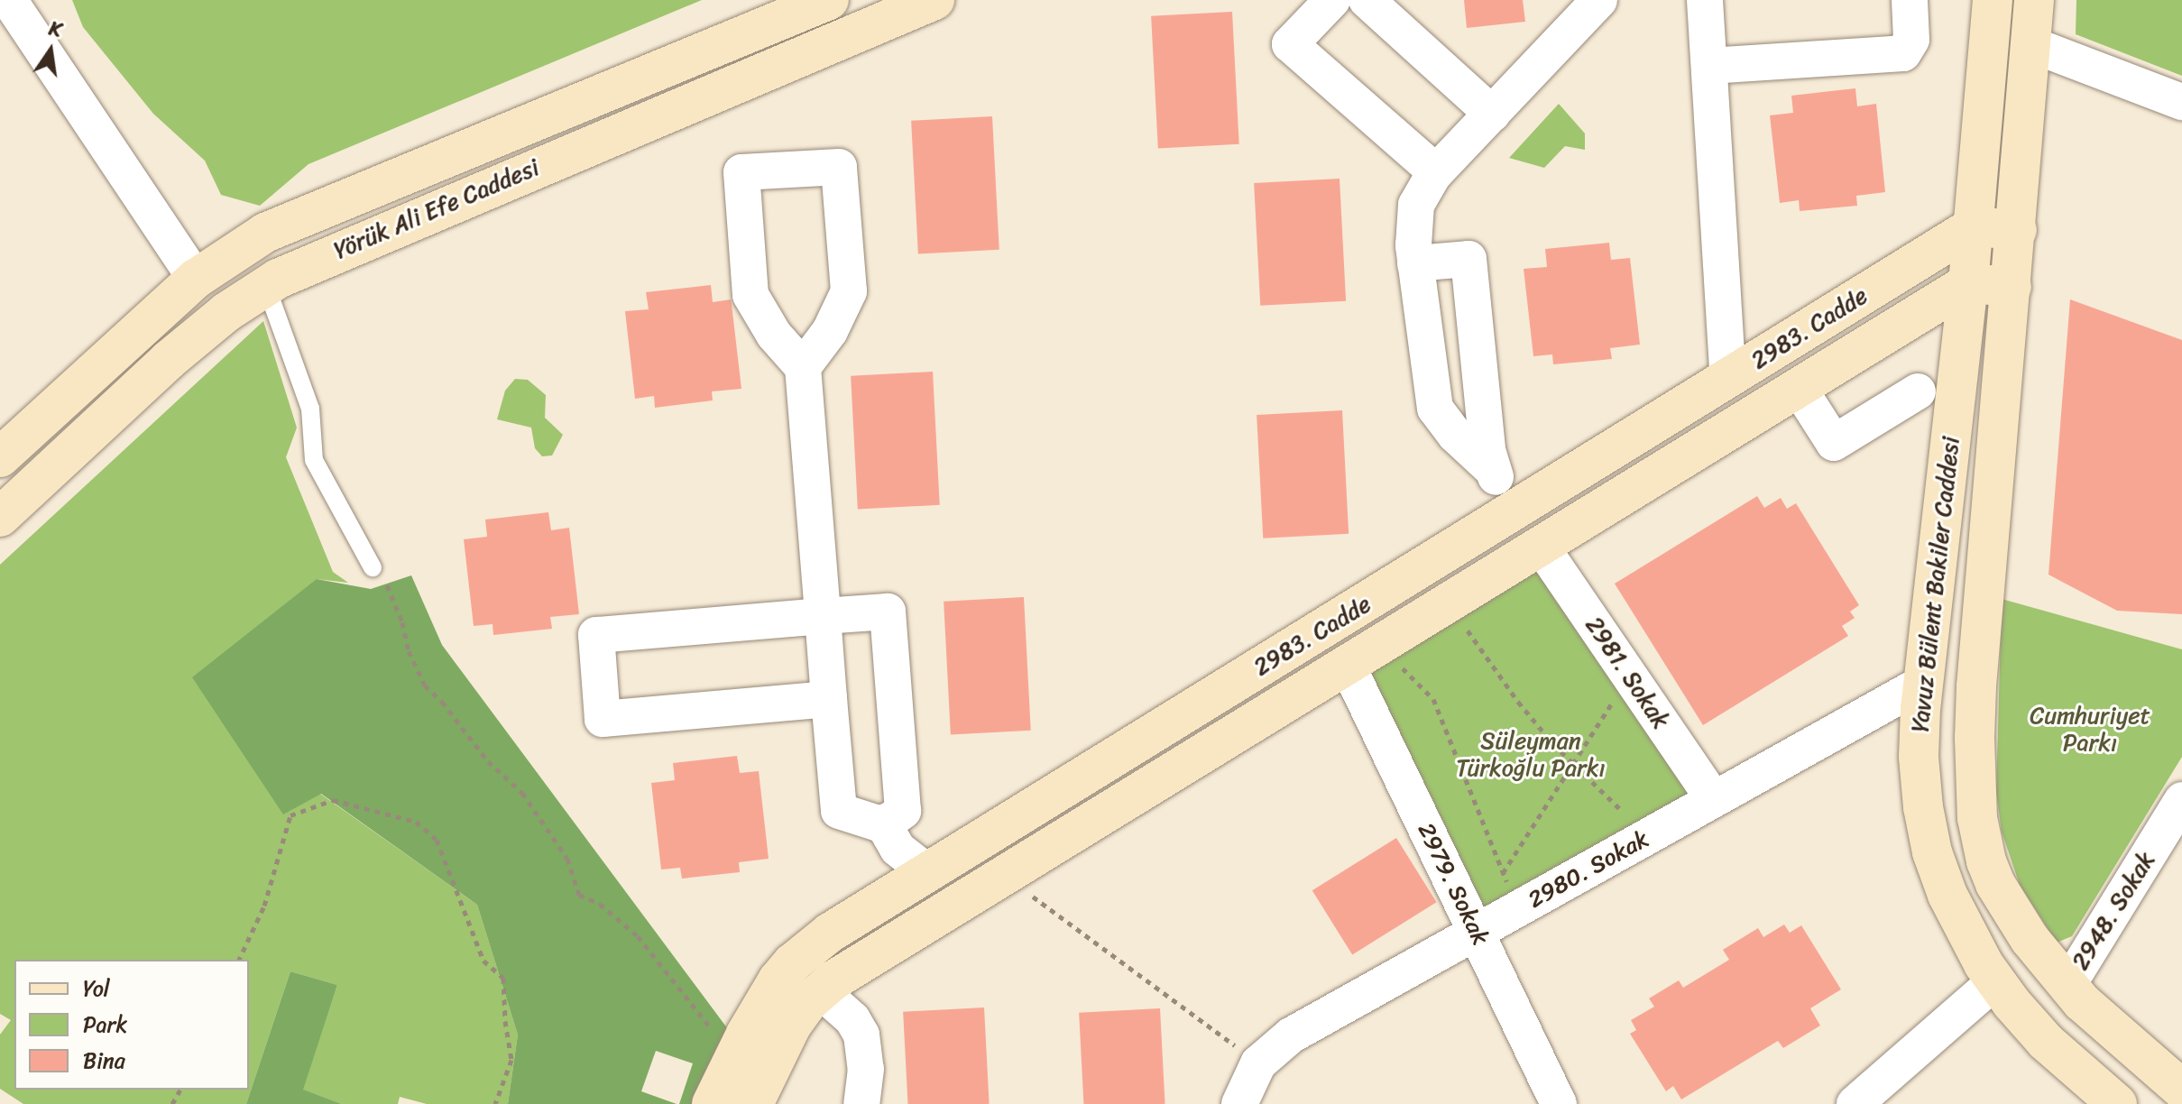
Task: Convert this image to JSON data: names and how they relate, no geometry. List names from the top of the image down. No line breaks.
{"streets":{"street":["Yörük Ali Efe Caddesi","2983. Cadde","Yavuz Bülent Bakiler Caddesi","2981. Sokak","2980. Sokak","2979. Sokak","2948. Sokak"]},"crossings":[["2983. Cadde","Yavuz Bülent Bakiler Caddesi"],["2983. Cadde","2981. Sokak"],["2983. Cadde","2979. Sokak"],["Yavuz Bülent Bakiler Caddesi","2980. Sokak"],["Yavuz Bülent Bakiler Caddesi","2948. Sokak"],["2981. Sokak","2980. Sokak"],["2980. Sokak","2979. Sokak"]],"parks":["Cumhuriyet Parkı","Süleyman Türkoğlu Parkı"],"legend":["Yol","Park","Bina"],"north":"top"}
